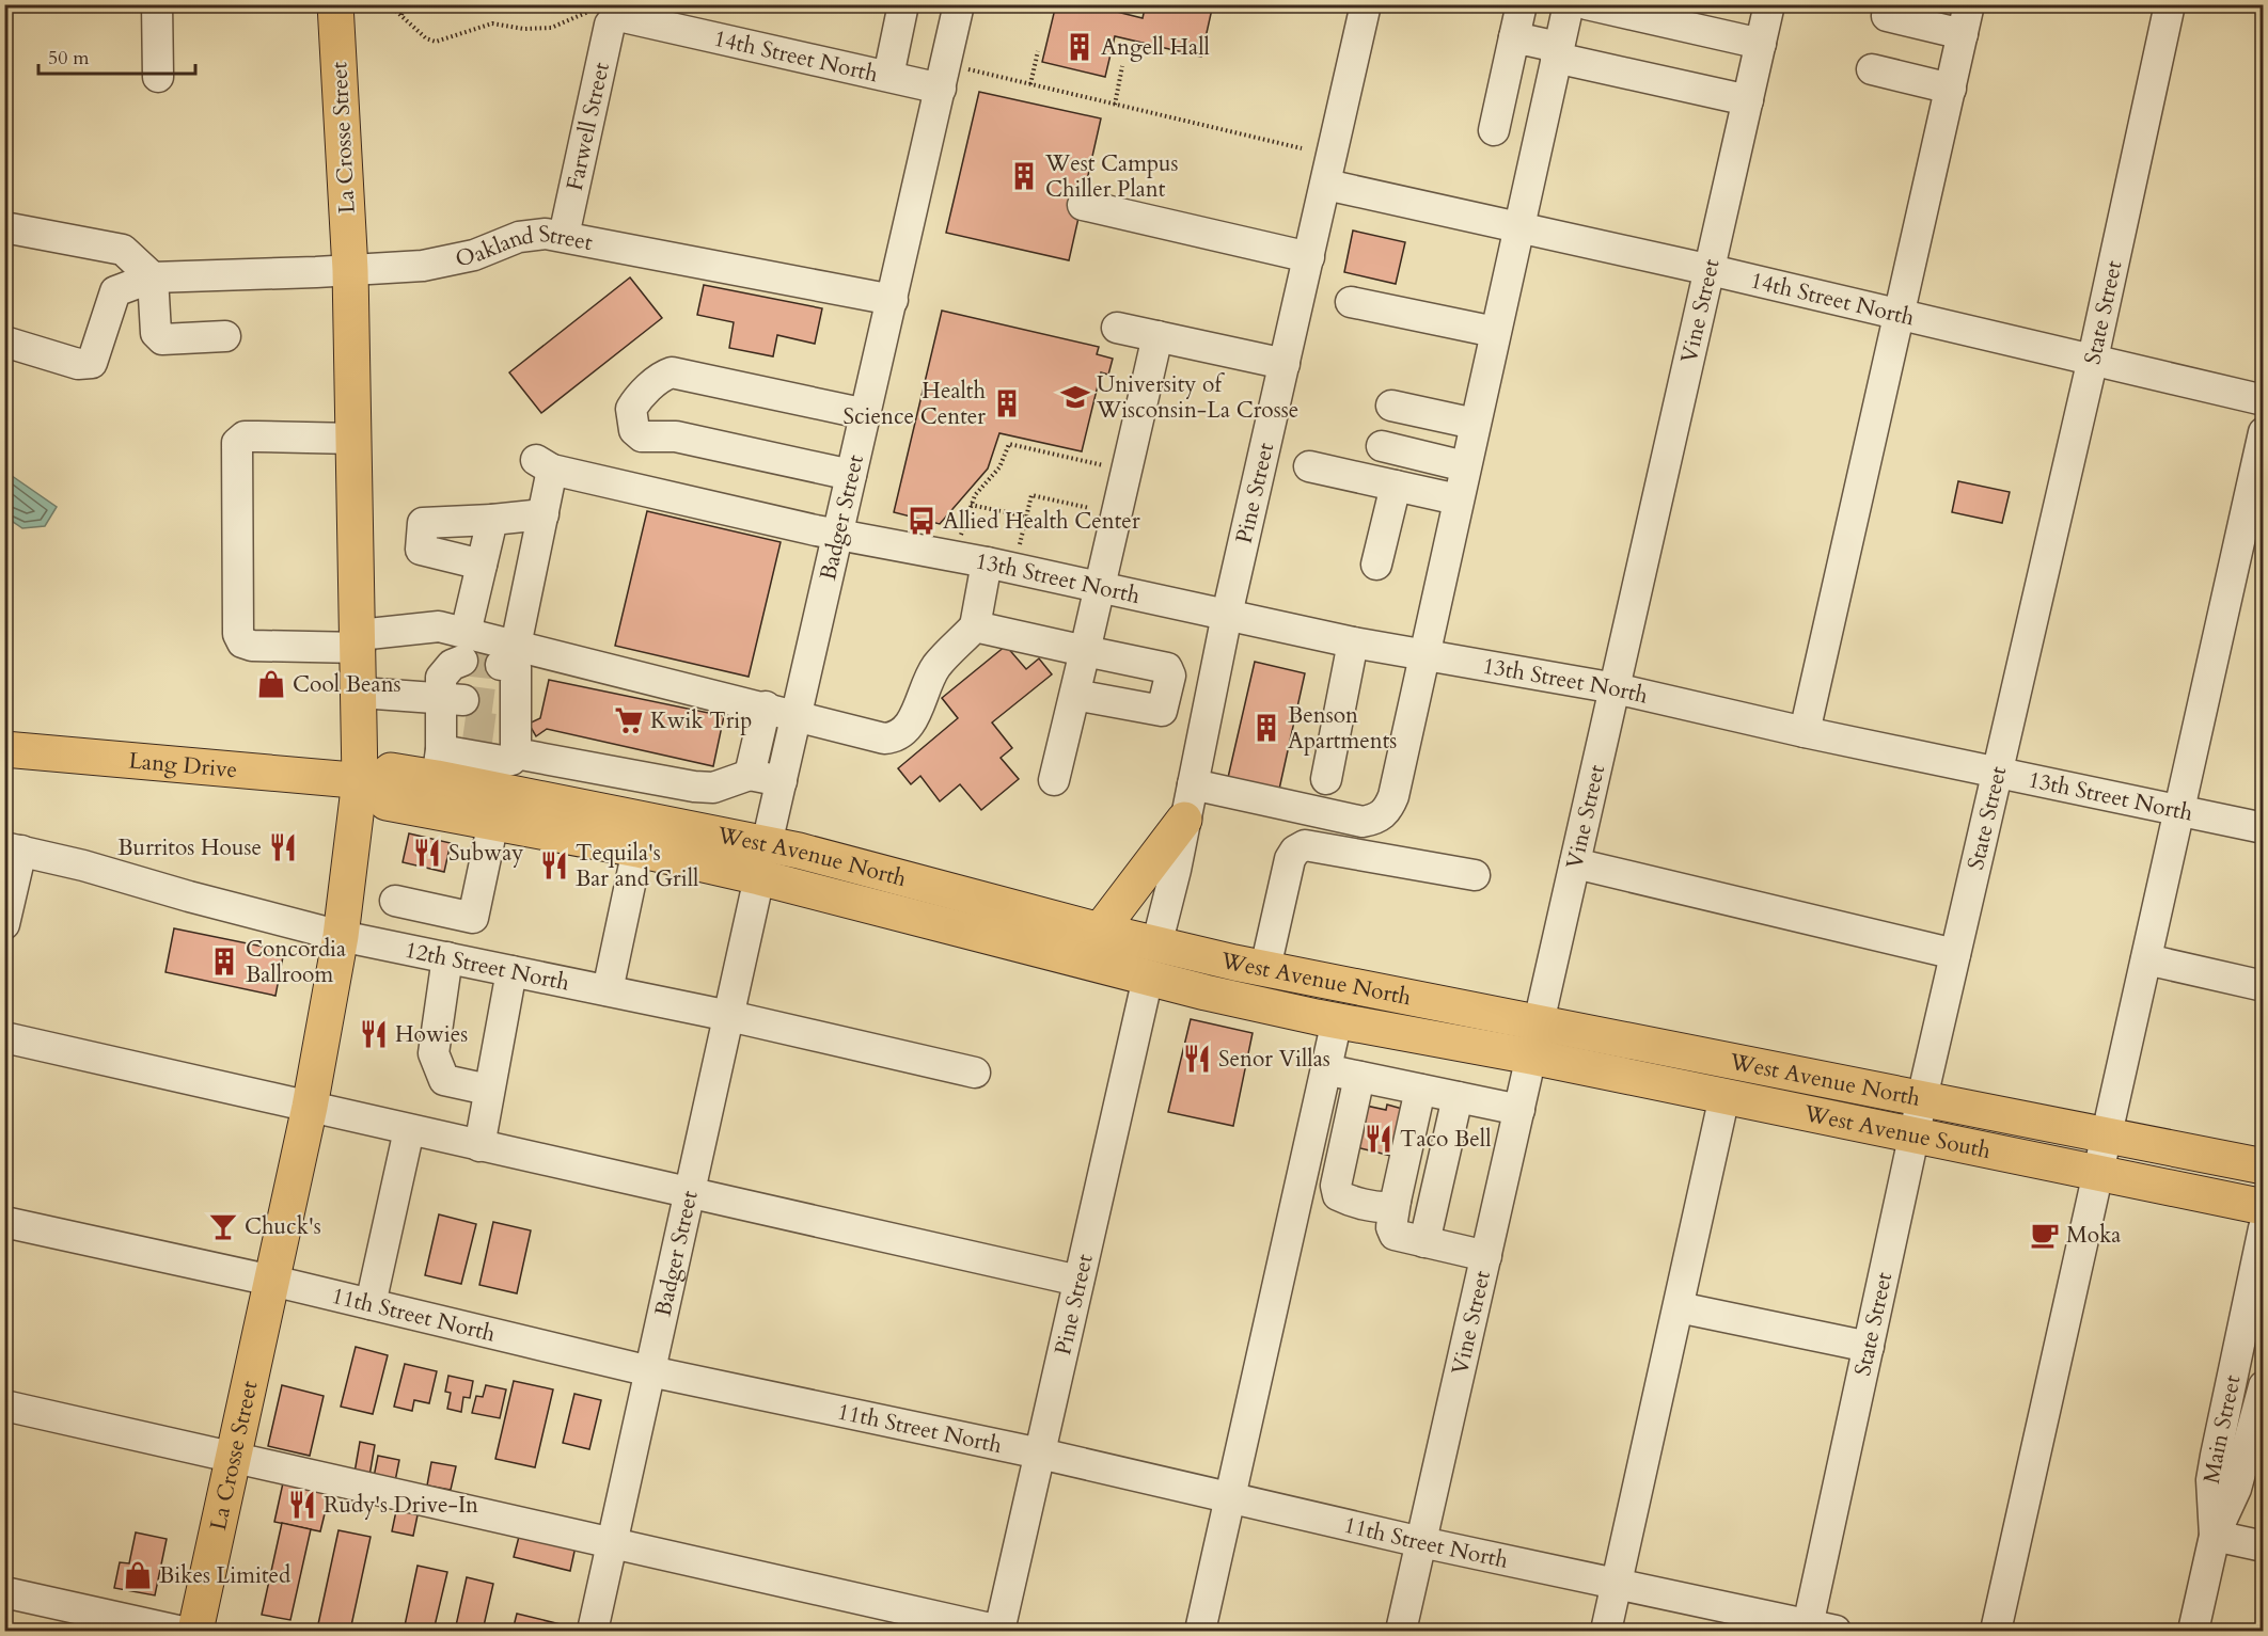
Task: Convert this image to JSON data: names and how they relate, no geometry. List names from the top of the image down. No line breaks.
{"streets":{"main road":["La Crosse Street","Lang Drive","West Avenue North","West Avenue South"],"street":["14th Street North","Farwell Street","Oakland Street","State Street","Vine Street","Pine Street","Badger Street","13th Street North","12th Street North","11th Street North","Main Street"]},"crossings":[["14th Street North","Farwell Street"],["14th Street North","State Street"],["14th Street North","Vine Street"],["14th Street North","Pine Street"],["14th Street North","Badger Street"],["Farwell Street","Oakland Street"],["La Crosse Street","Oakland Street"],["La Crosse Street","Lang Drive"],["La Crosse Street","West Avenue North"],["La Crosse Street","12th Street North"],["La Crosse Street","11th Street North"],["Oakland Street","Badger Street"],["State Street","13th Street North"],["State Street","West Avenue North"],["State Street","West Avenue South"],["State Street","11th Street North"],["Vine Street","13th Street North"],["Vine Street","West Avenue North"],["Vine Street","West Avenue South"],["Vine Street","11th Street North"],["Pine Street","13th Street North"],["Pine Street","West Avenue North"],["Pine Street","11th Street North"],["Badger Street","13th Street North"],["Badger Street","West Avenue North"],["Badger Street","12th Street North"],["Badger Street","11th Street North"],["Lang Drive","West Avenue North"],["West Avenue North","West Avenue South"]],"places":{"building":["Angell Hall","West Campus Chiller Plant","Health Science Center","Benson Apartments","Concordia Ballroom"],"school or university":["University of Wisconsin-La Crosse"],"bus stop":["Allied Health Center"],"shop":["Cool Beans","Bikes Limited"],"supermarket":["Kwik Trip"],"restaurant":["Burritos House","Subway","Tequila's Bar and Grill","Howies","Senor Villas","Taco Bell","Rudy's Drive-In"],"bar":["Chuck's"],"cafe":["Moka"]},"scale_bar":"50 m"}
